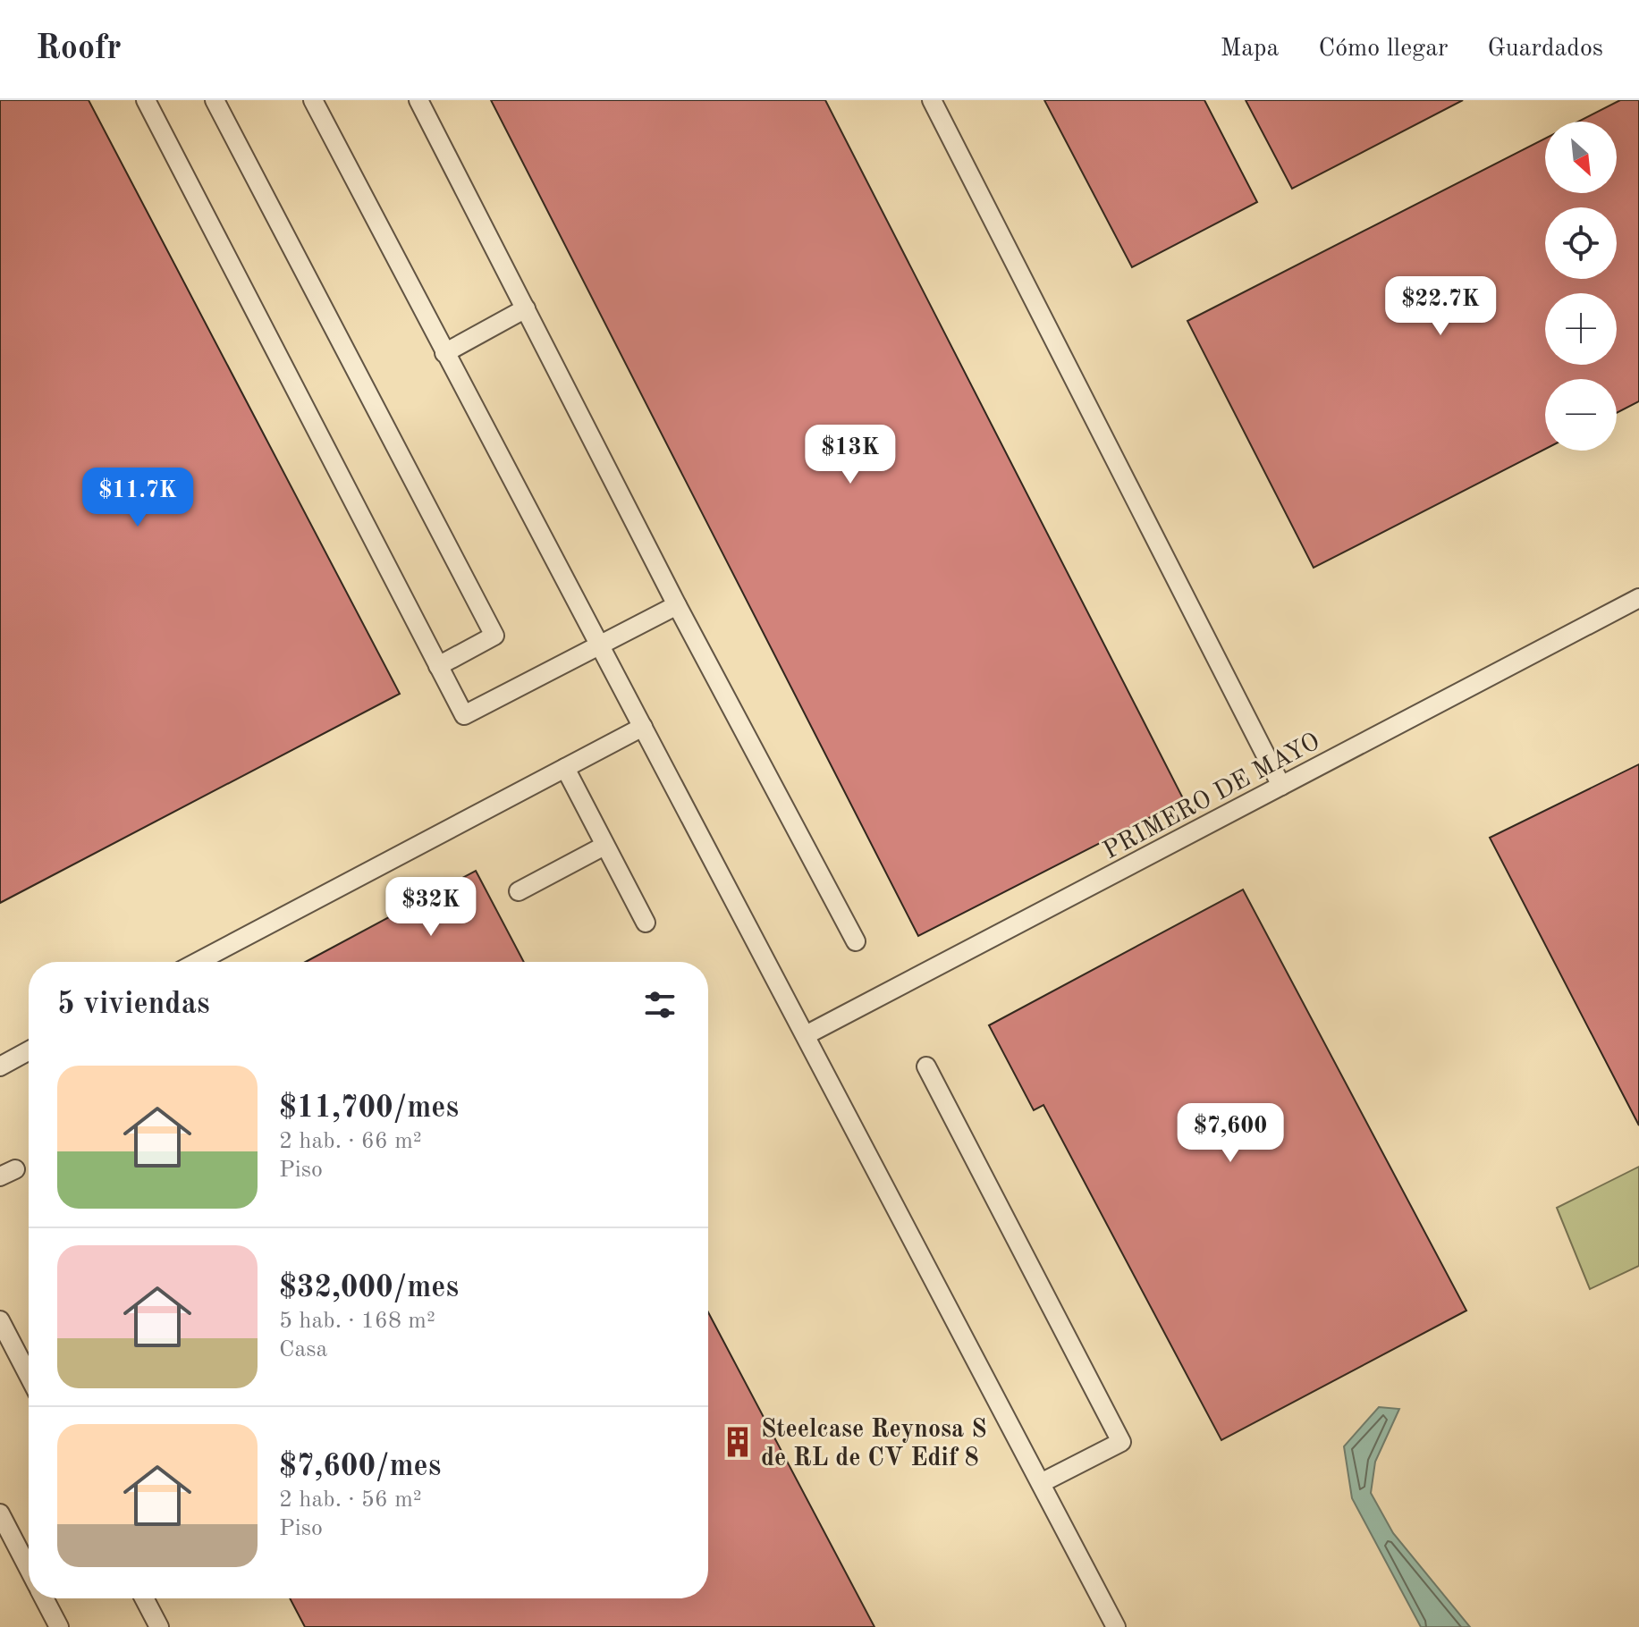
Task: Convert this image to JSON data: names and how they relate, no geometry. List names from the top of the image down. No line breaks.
{"streets":{"lane":["PRIMERO DE MAYO"]},"places":{"building":["Steelcase Reynosa S de RL de CV Edif 8"]},"north":"bottom right","page":{"header":"Roofr","nav":["Mapa","Cómo llegar","Guardados"],"map_buttons":["+","−"],"price":["$22.7K","$13K","$11.7K","$32K","$7,600"],"heading":"5 viviendas","list":[{"name":"$11,700/mes","note":"2 hab. · 66 m² · Piso"},{"name":"$32,000/mes","note":"5 hab. · 168 m² · Casa"},{"name":"$7,600/mes","note":"2 hab. · 56 m² · Piso"}]}}
